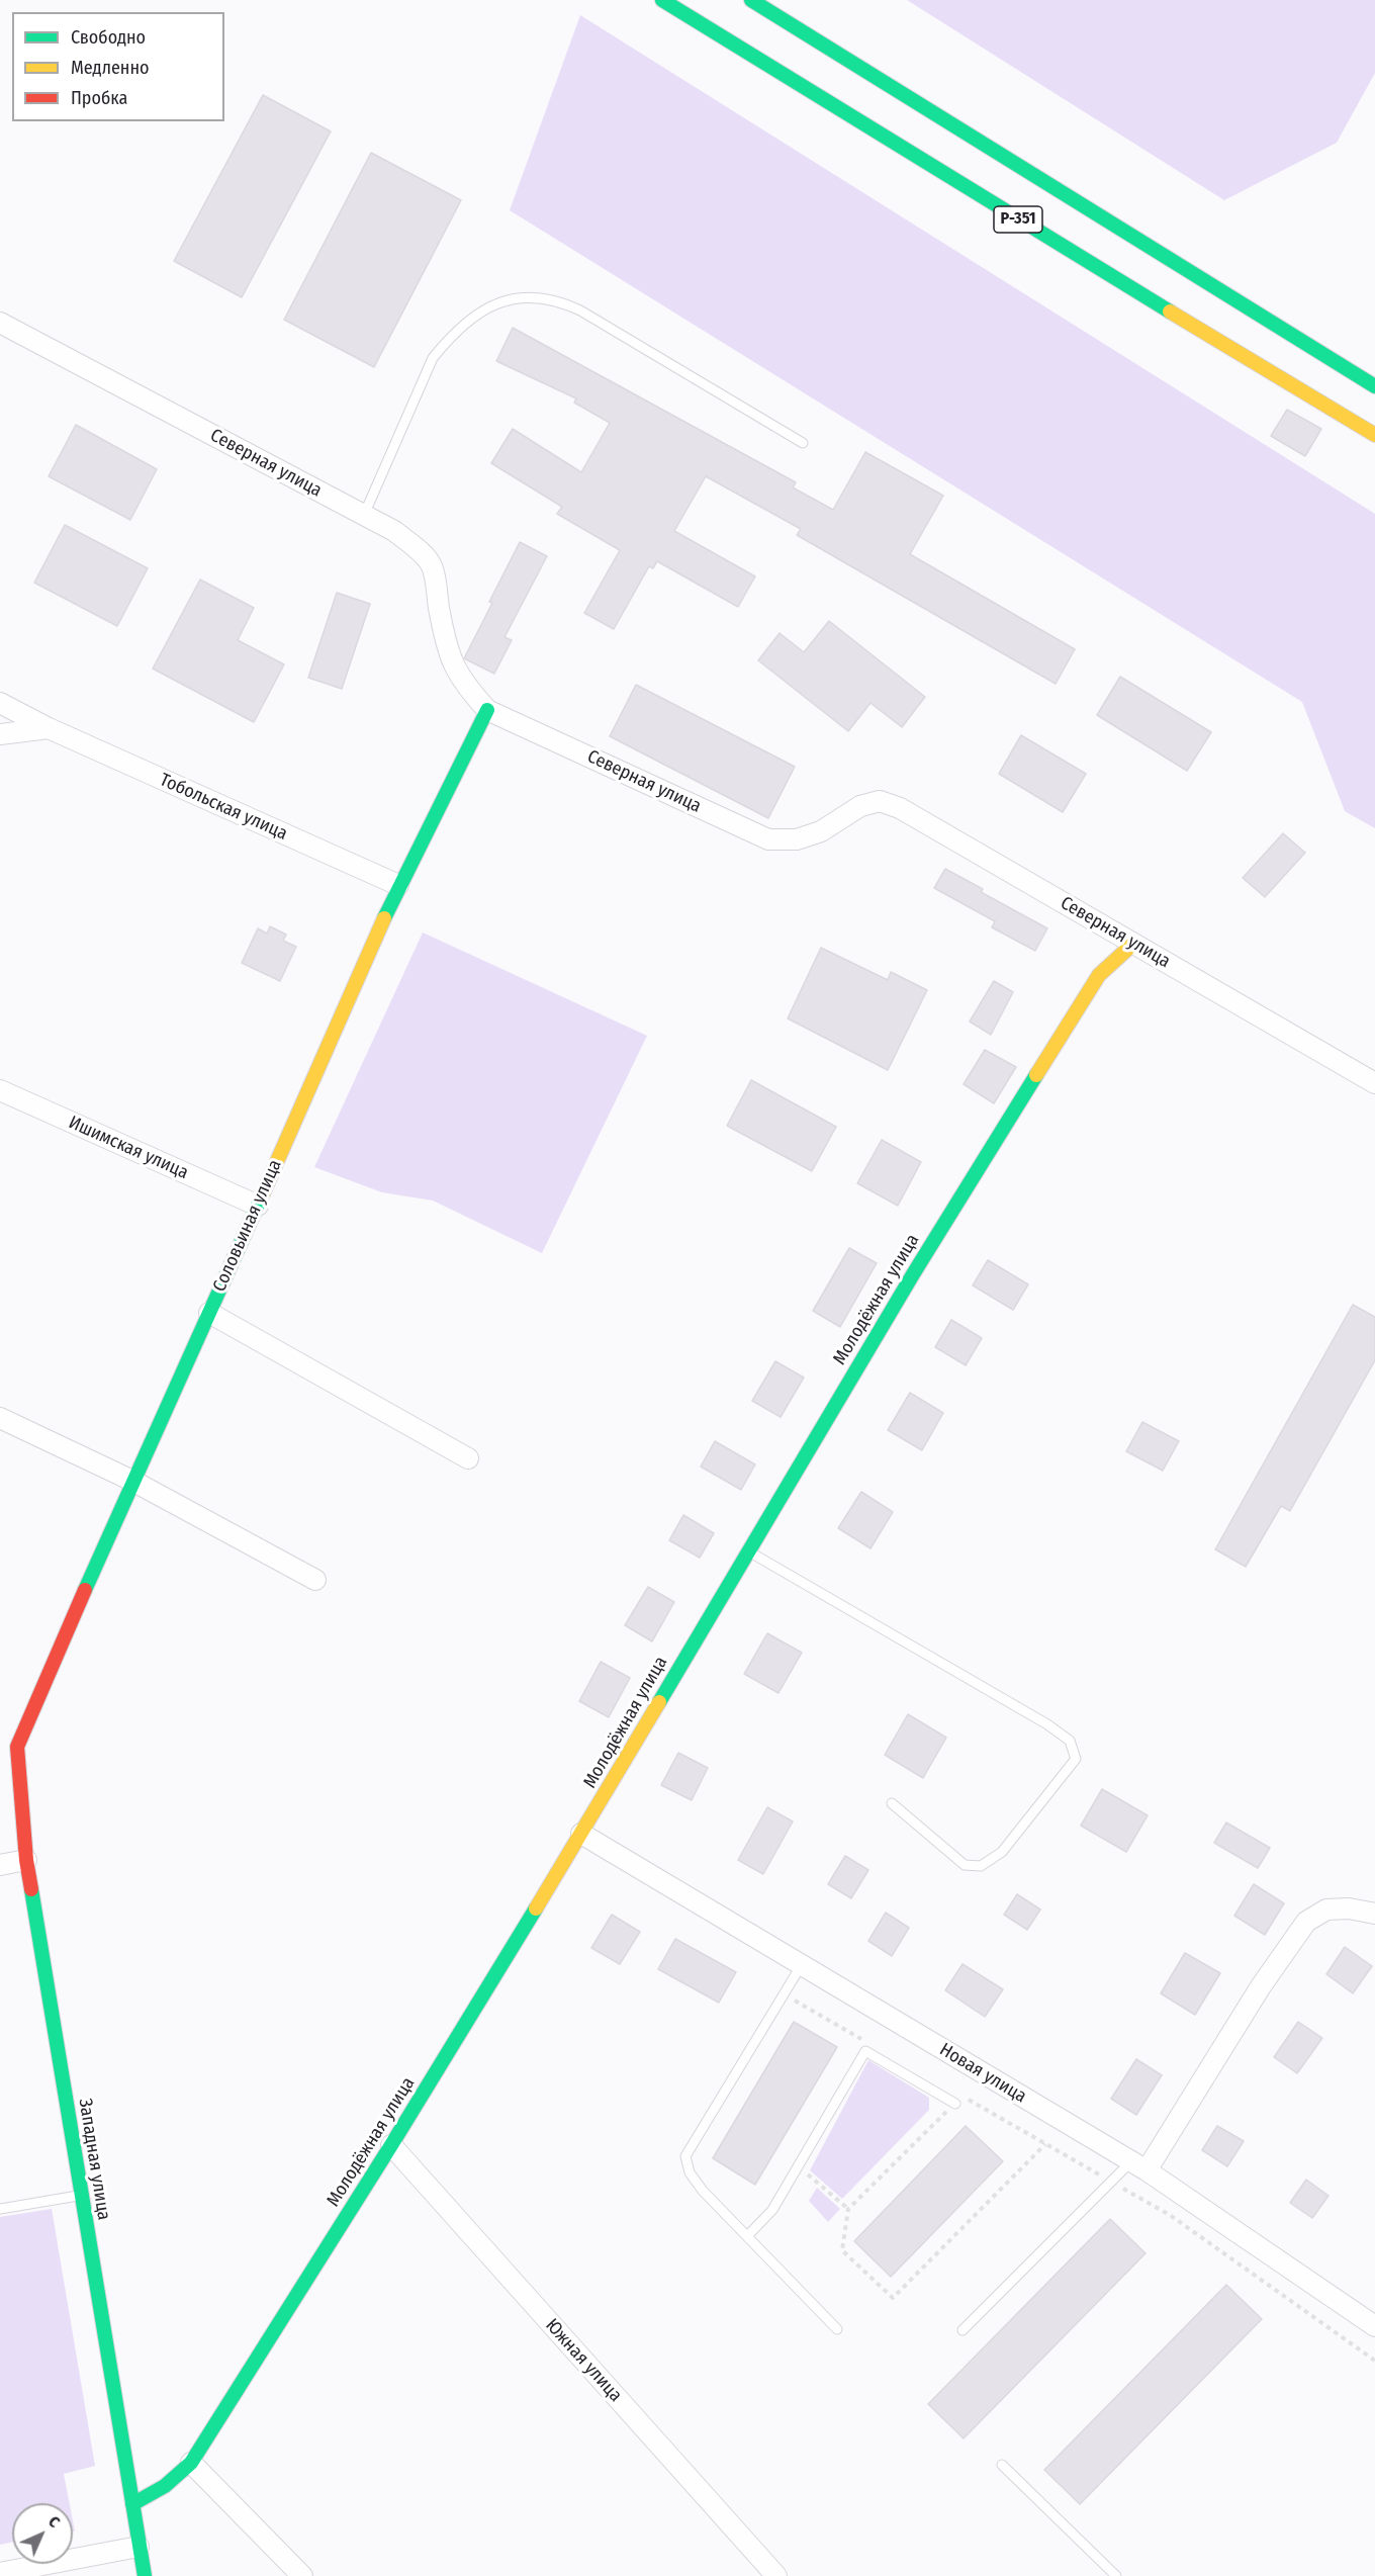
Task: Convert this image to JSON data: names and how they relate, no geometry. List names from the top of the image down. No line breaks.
{"streets":{"main road":["Р-351","Соловьиная улица","Молодёжная улица","Западная улица"],"street":["Северная улица","Тобольская улица","Ишимская улица","Новая улица","Южная улица"]},"crossings":[["Северная улица","Соловьиная улица"],["Северная улица","Молодёжная улица"],["Тобольская улица","Соловьиная улица"],["Ишимская улица","Соловьиная улица"],["Соловьиная улица","Западная улица"],["Молодёжная улица","Новая улица"],["Молодёжная улица","Западная улица"],["Молодёжная улица","Южная улица"]],"legend":["Свободно","Медленно","Пробка"],"north":"top right"}
